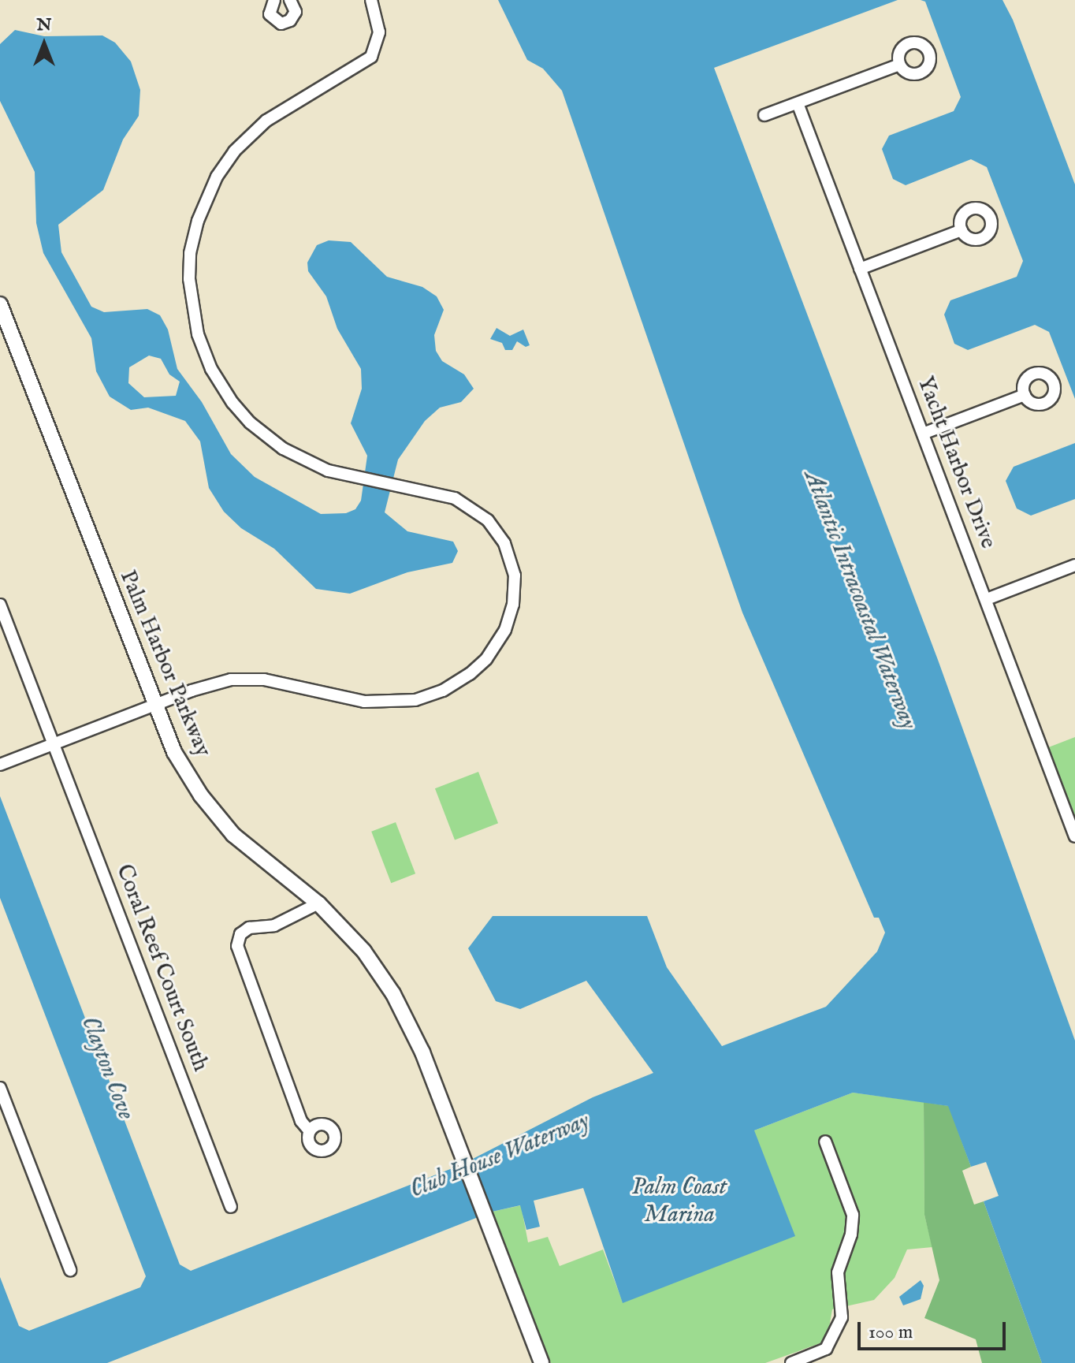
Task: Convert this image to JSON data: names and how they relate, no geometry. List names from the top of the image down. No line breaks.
{"streets":{"street":["Yacht Harbor Drive","Palm Harbor Parkway","Coral Reef Court South"]},"water":["Atlantic Intracoastal Waterway","Clayton Cove","Club House Waterway","Palm Coast Marina"],"scale_bar":"100 m","north":"top"}
